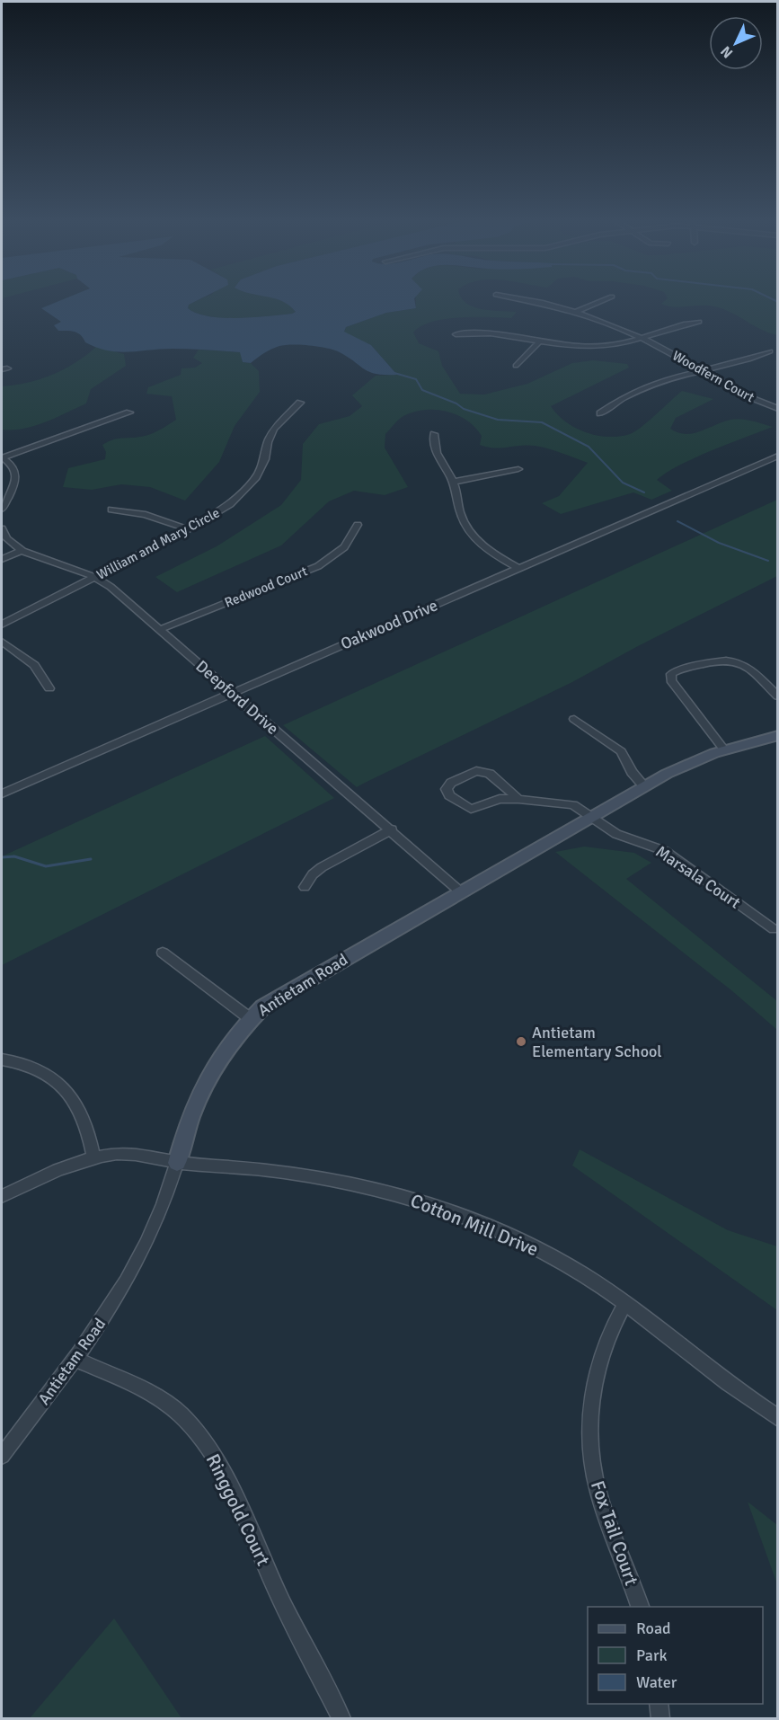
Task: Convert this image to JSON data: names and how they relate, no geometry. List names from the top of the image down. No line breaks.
{"streets":{"street":["Woodfern Court","William and Mary Circle","Redwood Court","Oakwood Drive","Deepford Drive","Marsala Court","Antietam Road","Cotton Mill Drive","Ringgold Court","Fox Tail Court"]},"crossings":[["William and Mary Circle","Deepford Drive"],["Redwood Court","Deepford Drive"],["Oakwood Drive","Deepford Drive"],["Deepford Drive","Antietam Road"],["Marsala Court","Antietam Road"],["Antietam Road","Cotton Mill Drive"],["Antietam Road","Ringgold Court"],["Cotton Mill Drive","Fox Tail Court"]],"places":["Antietam Elementary School"],"legend":["Road","Park","Water"],"north":"bottom left"}
